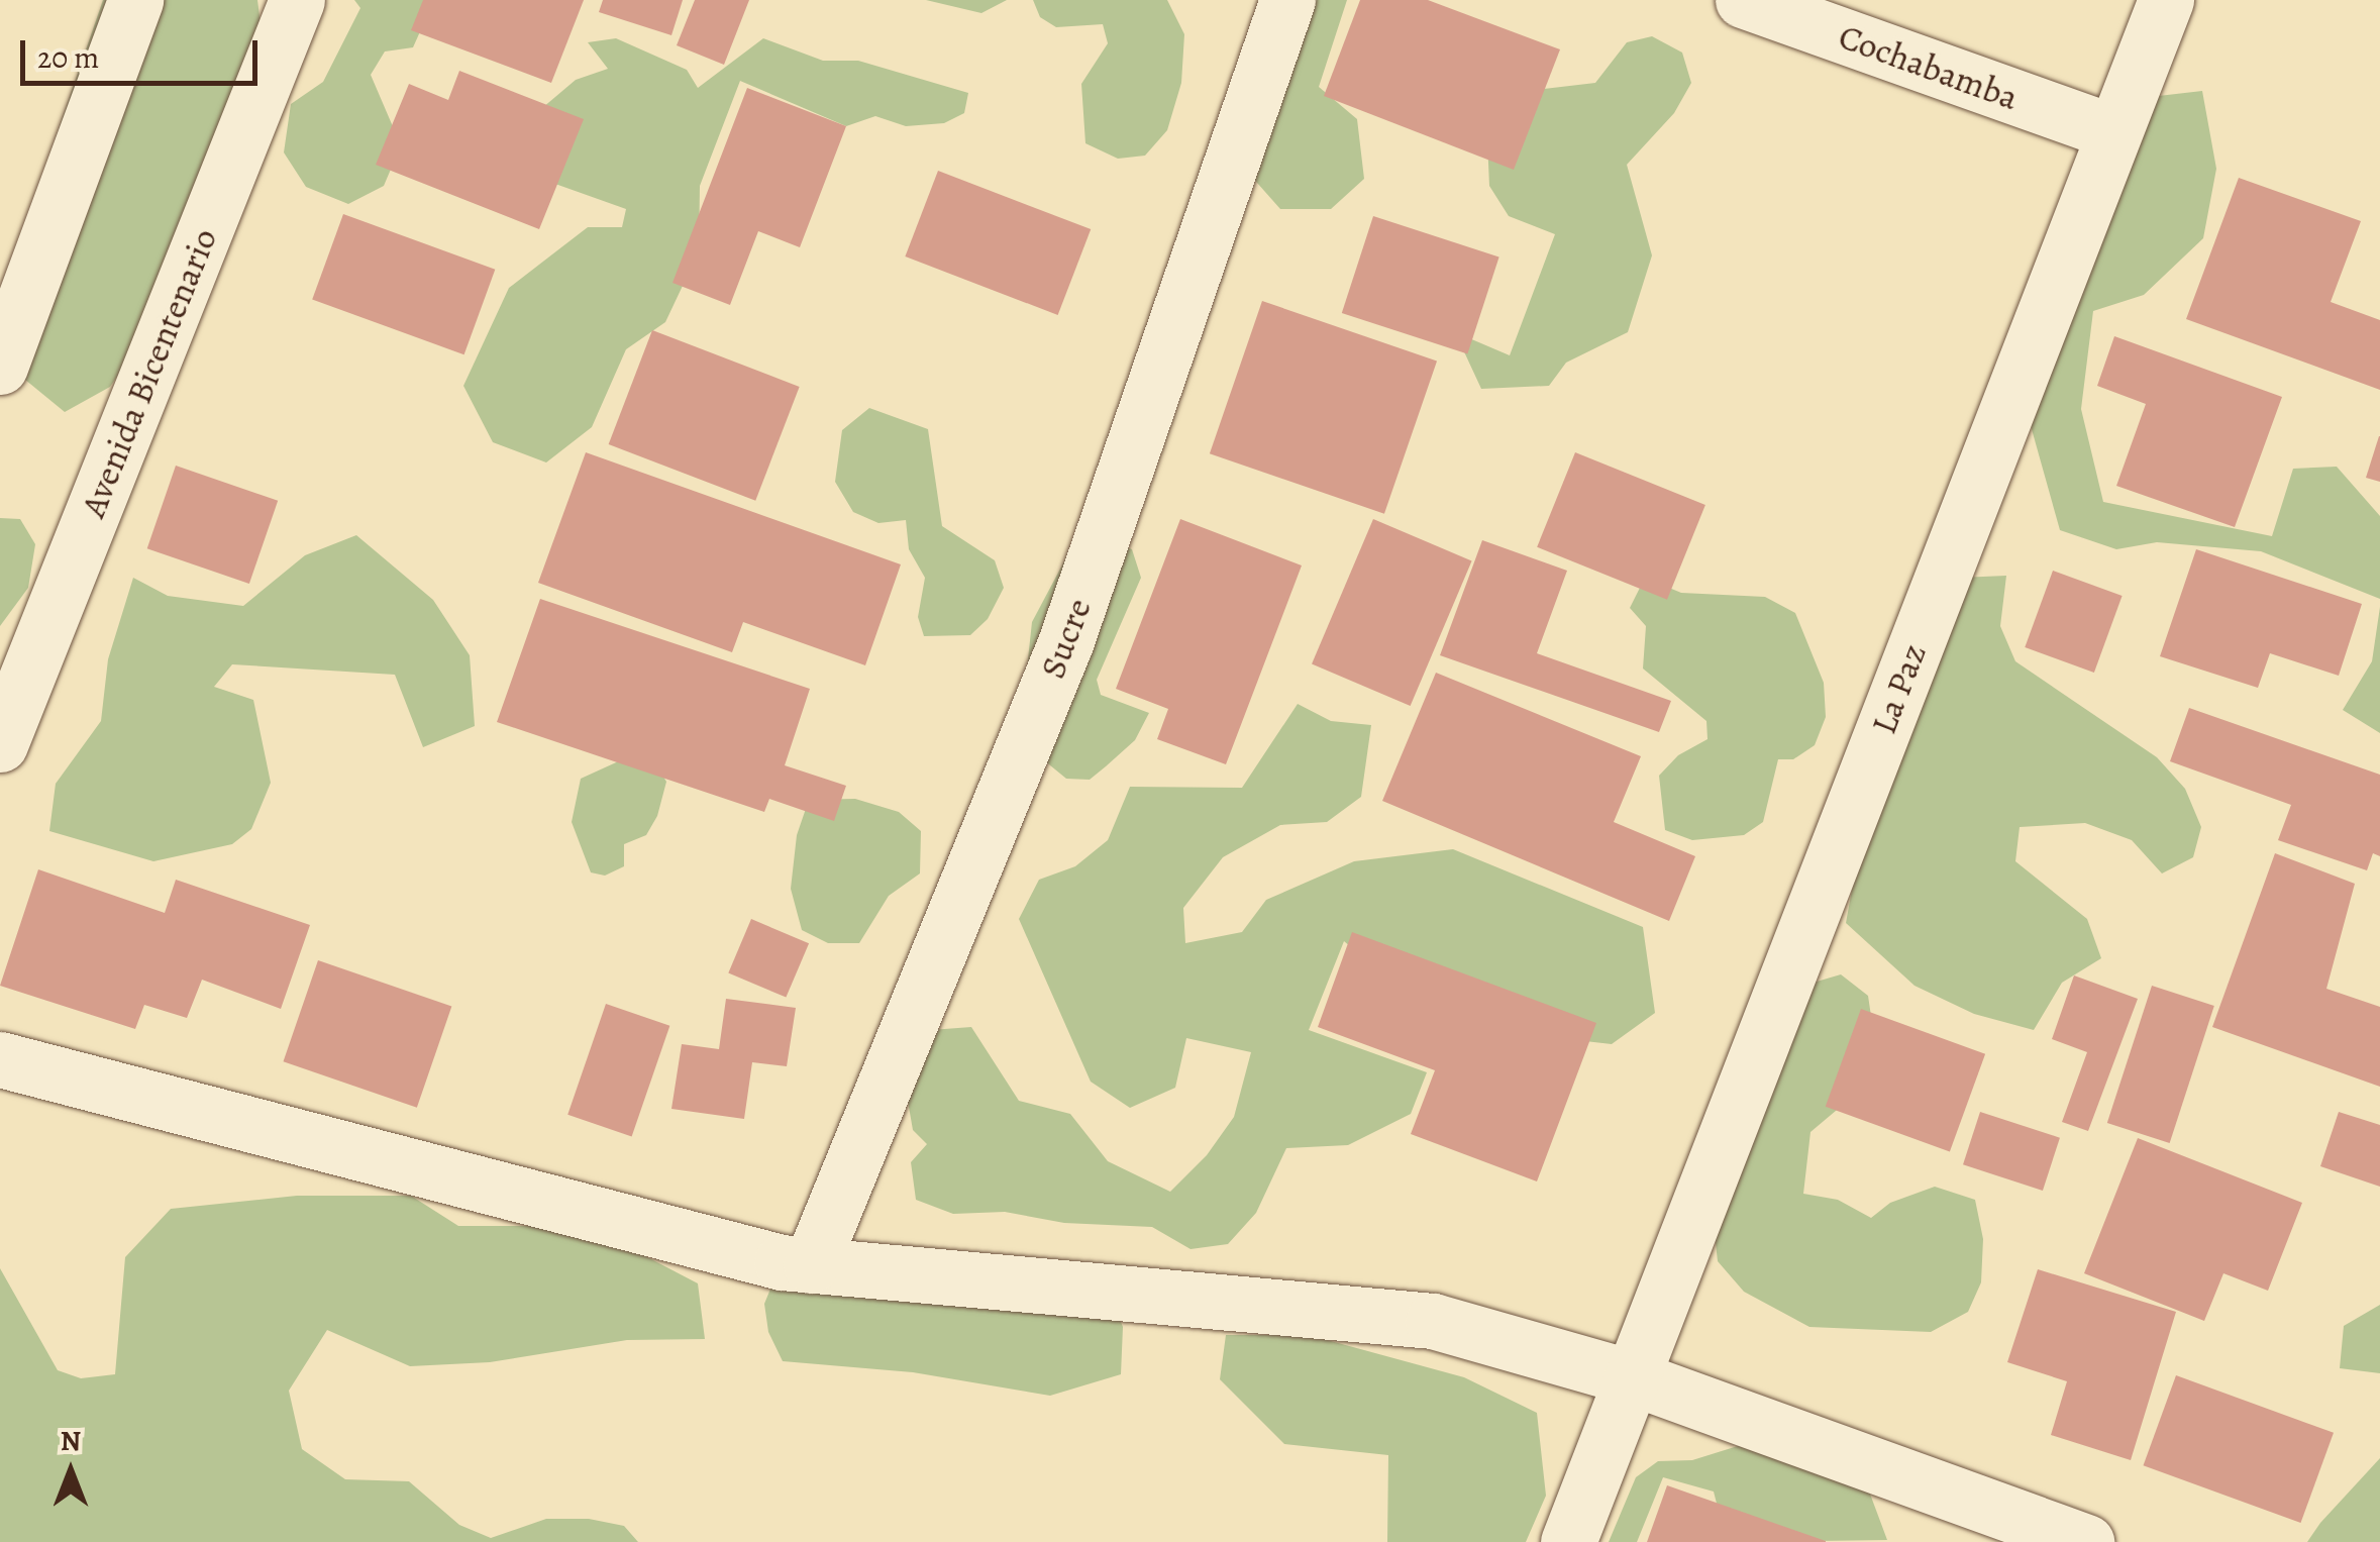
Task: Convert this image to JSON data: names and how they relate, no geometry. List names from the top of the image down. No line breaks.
{"streets":{"street":["Cochabamba","Avenida Bicentenario","Sucre","La Paz"]},"crossings":[["Cochabamba","La Paz"]],"scale_bar":"20 m","north":"top"}
